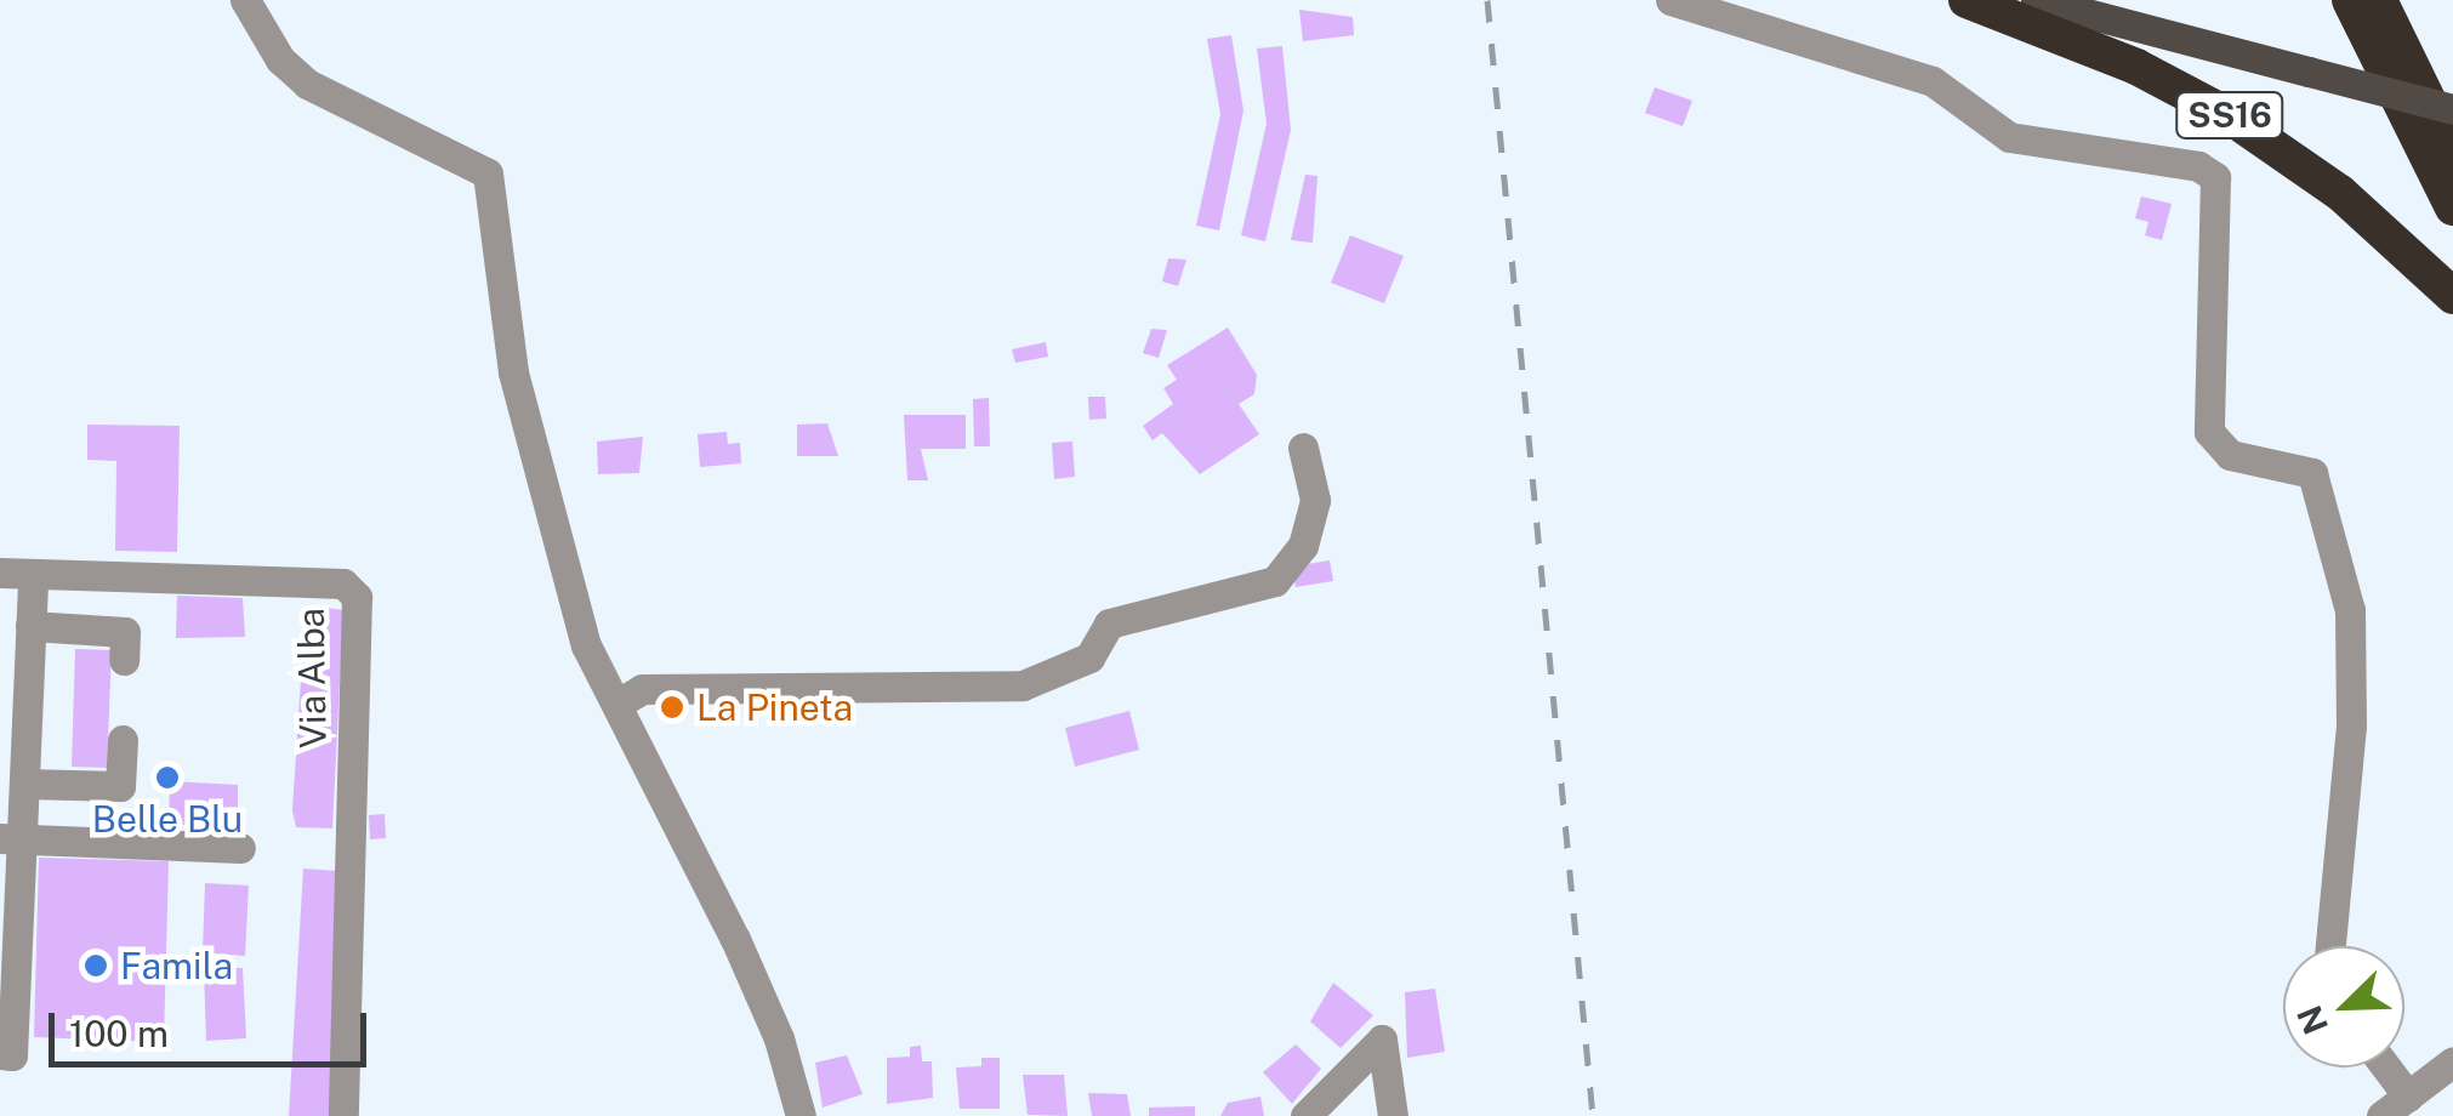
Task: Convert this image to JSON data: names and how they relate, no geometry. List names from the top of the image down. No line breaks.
{"streets":{"highway":["SS16"],"street":["Via Alba"]},"places":["La Pineta","Belle Blu","Famila"],"scale_bar":"100 m","north":"bottom left"}
